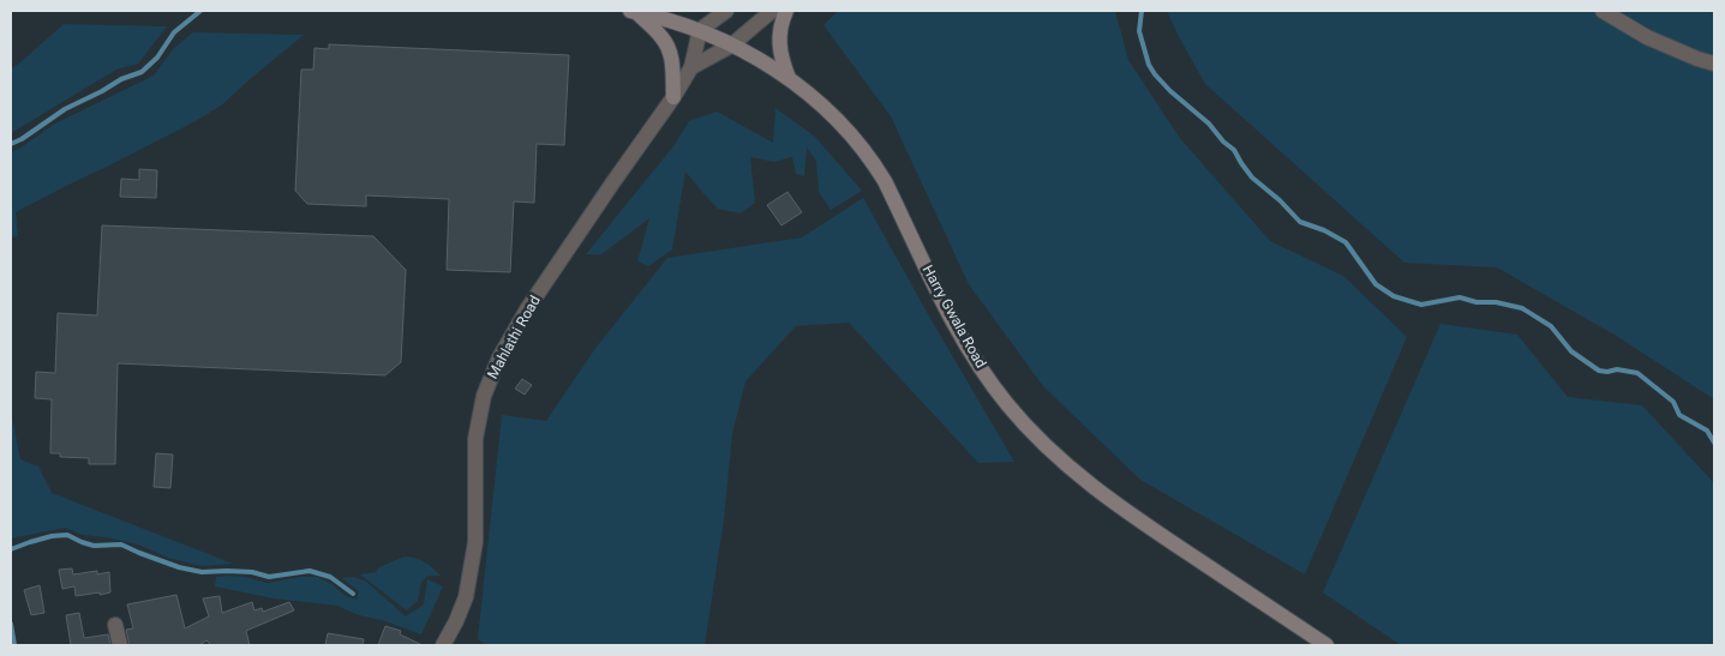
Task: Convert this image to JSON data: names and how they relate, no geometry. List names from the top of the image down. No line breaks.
{"streets":{"main road":["Harry Gwala Road"],"street":["Mahlathi Road"]},"crossings":[["Harry Gwala Road","Mahlathi Road"]]}
